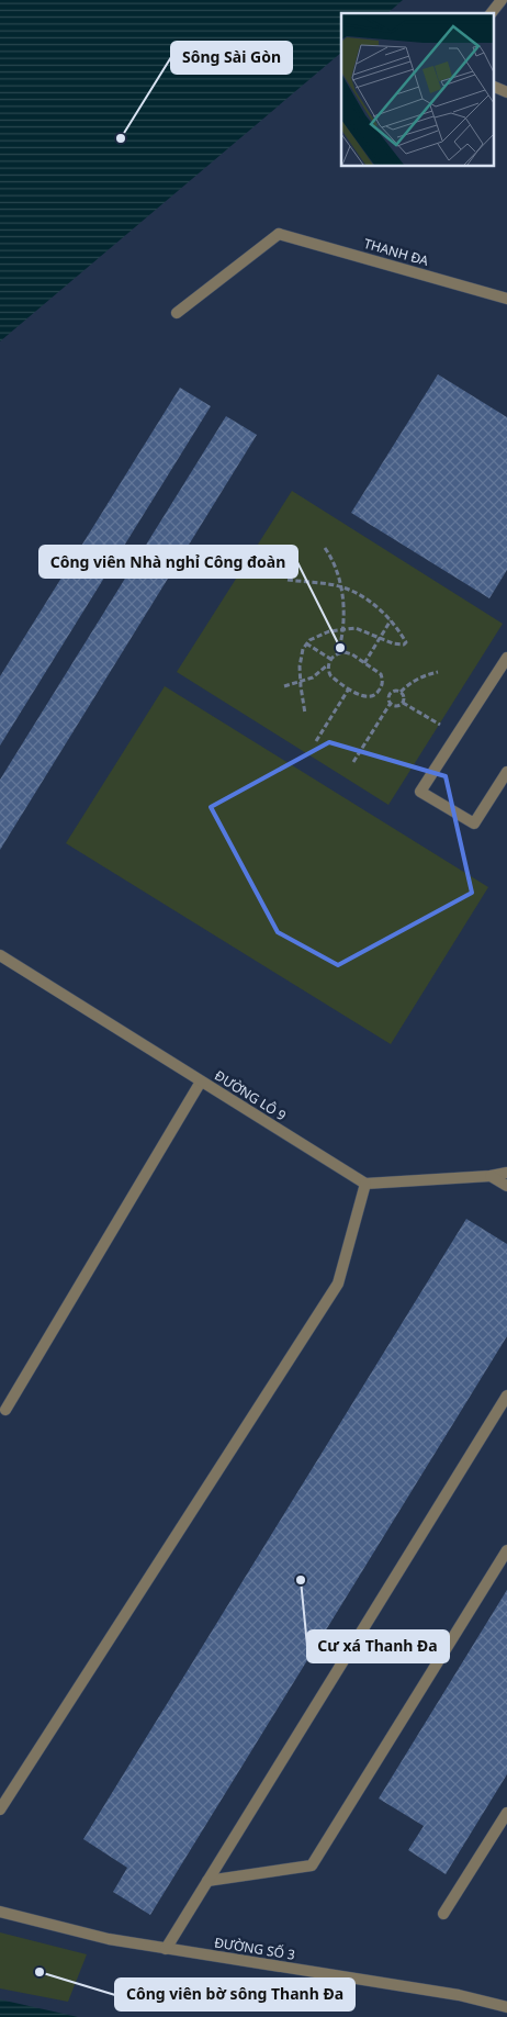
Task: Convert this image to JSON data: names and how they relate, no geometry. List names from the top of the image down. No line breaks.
{"streets":{"street":["THANH ĐA","ĐƯỜNG LÔ 9","ĐƯỜNG SỐ 3"]},"places":["Sông Sài Gòn","Công viên Nhà nghỉ Công đoàn","Cư xá Thanh Đa","Công viên bờ sông Thanh Đa"]}
